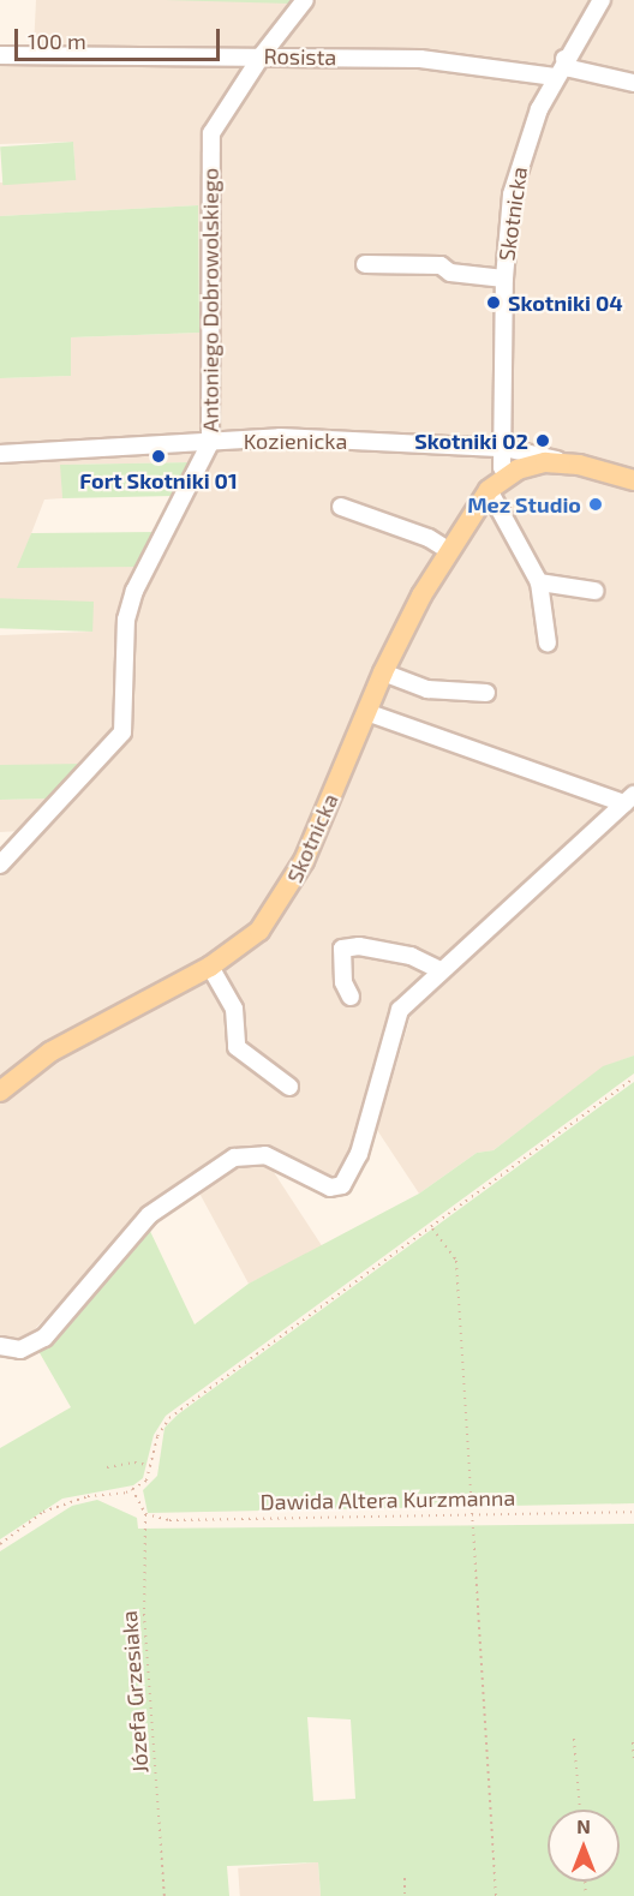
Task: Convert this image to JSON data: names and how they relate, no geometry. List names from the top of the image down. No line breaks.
{"streets":{"main road":["Skotnicka"],"street":["Rosista","Antoniego Dobrowolskiego","Kozienicka"],"path":["Dawida Altera Kurzmanna","Józefa Grzesiaka"]},"crossings":[["Rosista","Skotnicka"],["Rosista","Antoniego Dobrowolskiego"],["Skotnicka","Kozienicka"],["Antoniego Dobrowolskiego","Kozienicka"],["Dawida Altera Kurzmanna","Józefa Grzesiaka"]],"places":["Skotniki 04","Skotniki 02","Fort Skotniki 01","Mez Studio"],"scale_bar":"100 m","north":"top"}
